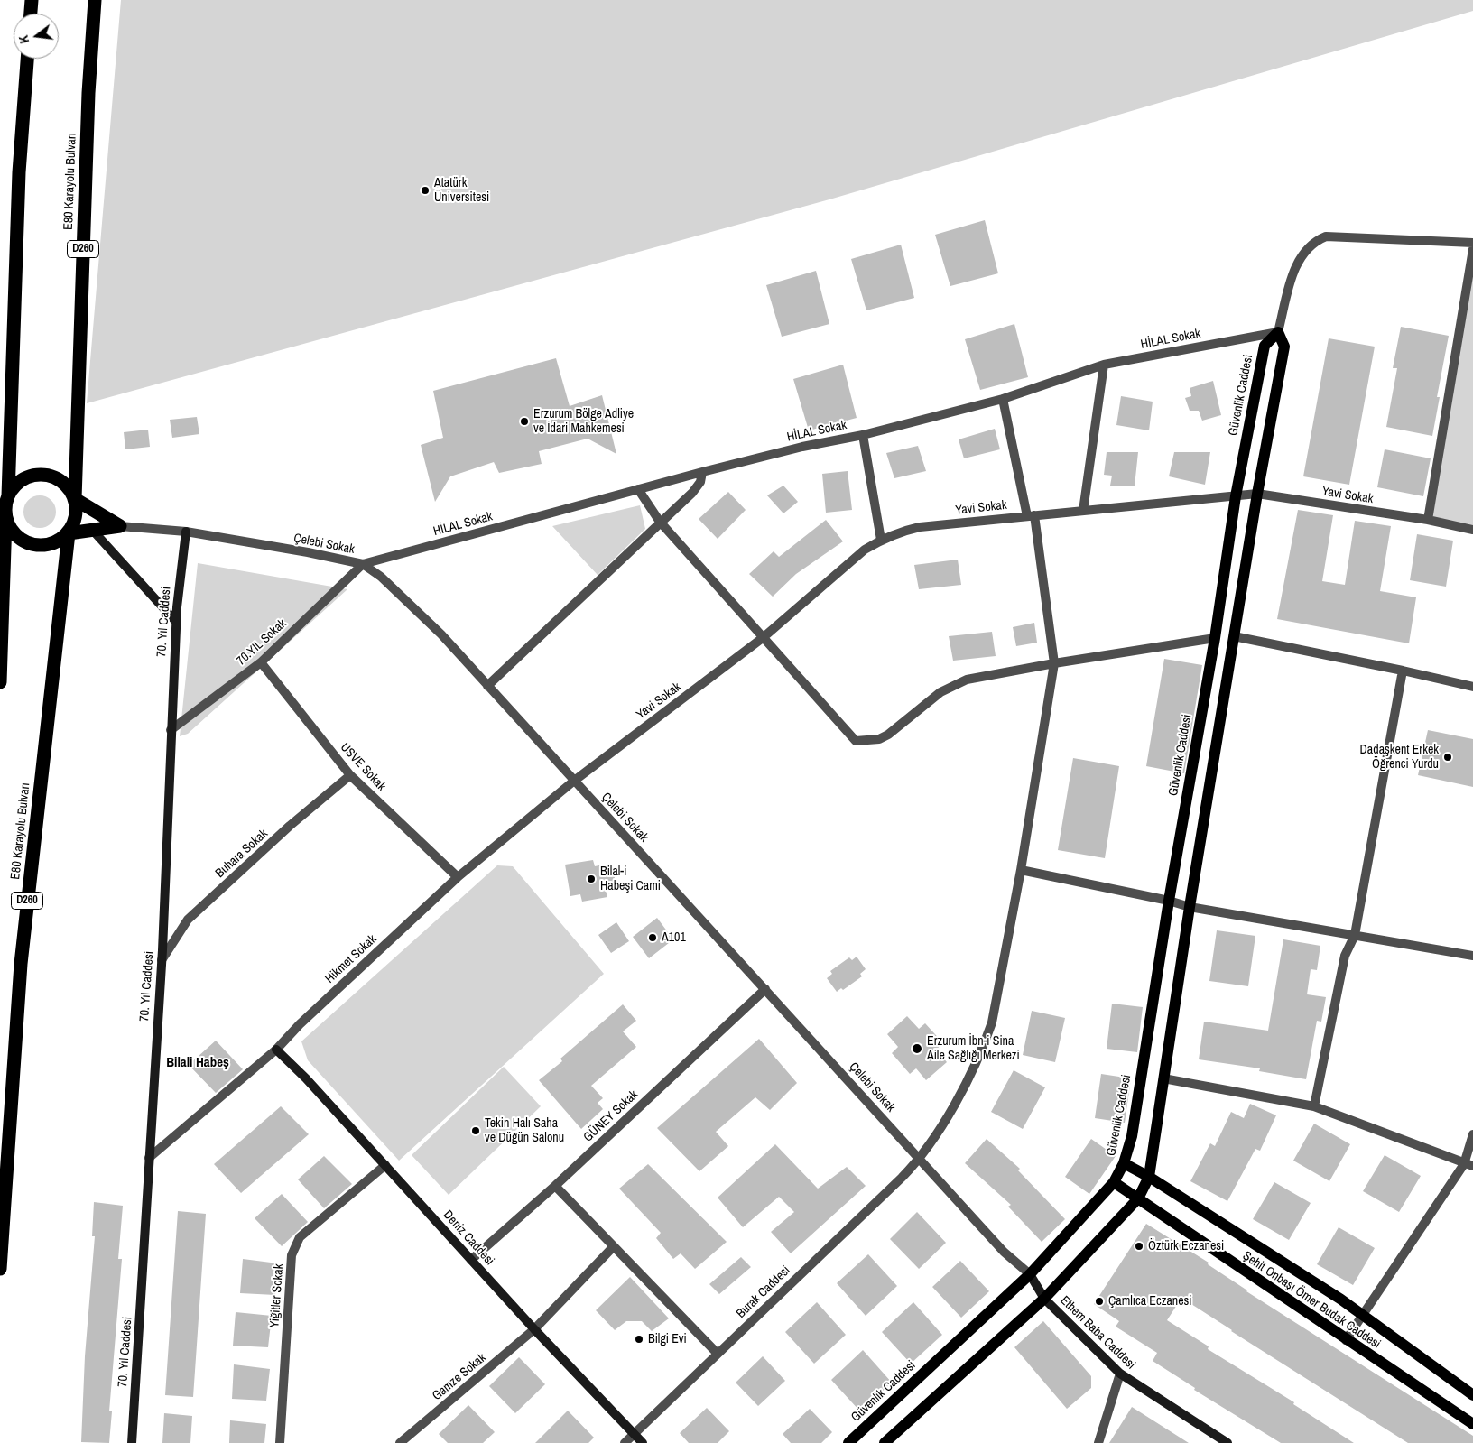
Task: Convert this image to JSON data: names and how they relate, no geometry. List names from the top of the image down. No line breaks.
{"streets":{"highway":["E80 Karayolu Bulvarı","D260"],"main road":["Güvenlik Caddesi","Şehit Onbaşı Ömer Budak Caddesi"],"street":["HİLAL Sokak","Yavi Sokak","Çelebi Sokak","70. Yıl Caddesi","70.YIL Sokak","USVE Sokak","Buhara Sokak","Hikmet Sokak","GÜNEY Sokak","Deniz Caddesi","Burak Caddesi","Yiğitler Sokak","Ethem Baba Caddesi","Gamze Sokak"]},"crossings":[["HİLAL Sokak","Güvenlik Caddesi"],["HİLAL Sokak","Çelebi Sokak"],["HİLAL Sokak","70.YIL Sokak"],["HİLAL Sokak","Burak Caddesi"],["Güvenlik Caddesi","Yavi Sokak"],["Güvenlik Caddesi","Çelebi Sokak"],["Güvenlik Caddesi","Şehit Onbaşı Ömer Budak Caddesi"],["Güvenlik Caddesi","Ethem Baba Caddesi"],["Yavi Sokak","Çelebi Sokak"],["Yavi Sokak","Hikmet Sokak"],["Yavi Sokak","Burak Caddesi"],["Çelebi Sokak","70. Yıl Caddesi"],["Çelebi Sokak","70.YIL Sokak"],["Çelebi Sokak","Hikmet Sokak"],["Çelebi Sokak","GÜNEY Sokak"],["Çelebi Sokak","Burak Caddesi"],["Çelebi Sokak","Ethem Baba Caddesi"],["70. Yıl Caddesi","70.YIL Sokak"],["70. Yıl Caddesi","Buhara Sokak"],["70. Yıl Caddesi","Hikmet Sokak"],["70.YIL Sokak","USVE Sokak"],["USVE Sokak","Buhara Sokak"],["USVE Sokak","Hikmet Sokak"],["Hikmet Sokak","Deniz Caddesi"],["GÜNEY Sokak","Deniz Caddesi"],["Deniz Caddesi","Burak Caddesi"],["Deniz Caddesi","Yiğitler Sokak"],["Deniz Caddesi","Gamze Sokak"]],"districts":["Bilali Habeş"],"places":["Atatürk Üniversitesi","Erzurum Bölge Adliye ve İdari Mahkemesi","Dadaşkent Erkek Öğrenci Yurdu","Bilal-i Habeşi Cami","A101","Erzurum İbn-i Sina Aile Sağlığı Merkezi","Tekin Halı Saha ve Düğün Salonu","Öztürk Eczanesi","Çamlıca Eczanesi","Bilgi Evi"],"north":"left"}
